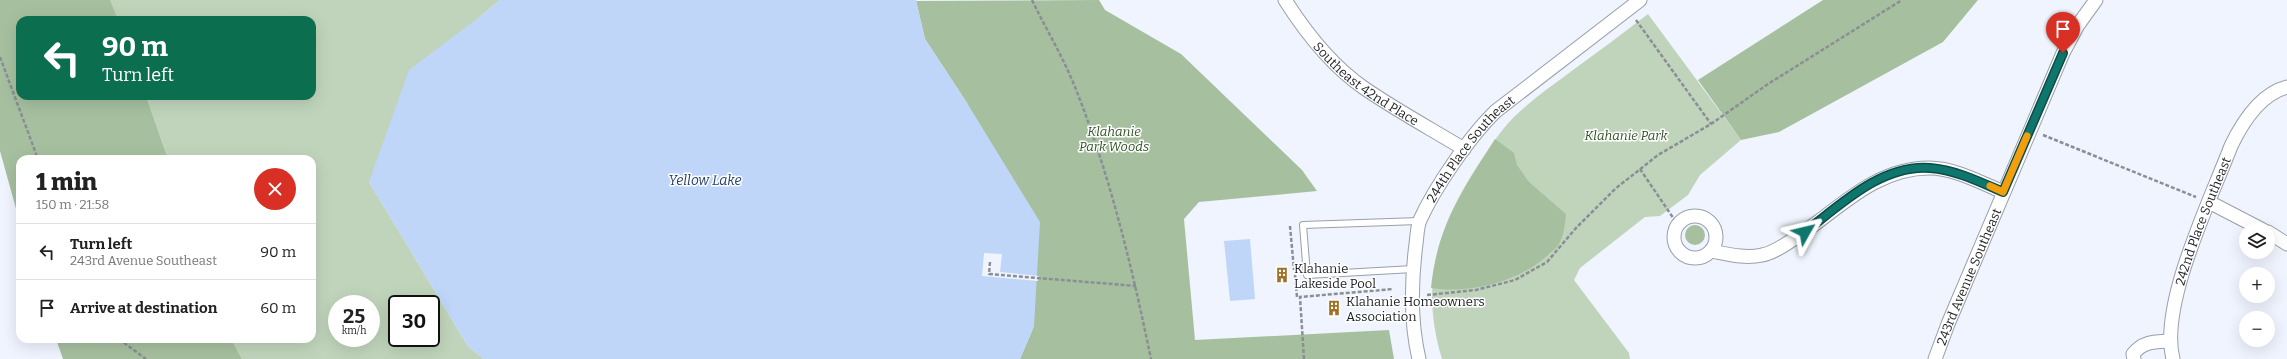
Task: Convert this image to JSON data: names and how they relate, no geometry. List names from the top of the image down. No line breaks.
{"streets":{"street":["Southeast 42nd Place","244th Place Southeast","242nd Place Southeast","243rd Avenue Southeast"]},"crossings":[["Southeast 42nd Place","244th Place Southeast"]],"water":["Yellow Lake"],"parks":["Klahanie Park Woods","Klahanie Park"],"places":{"building":["Klahanie Lakeside Pool","Klahanie Homeowners Association"]},"page":{"turn":["90 m","Turn left"],"heading":["1 min","150 m · 21:58"],"map_buttons":["+","−"],"list":[{"name":"Turn left","note":"243rd Avenue Southeast","value":"90 m"},{"name":"Arrive at destination","value":"60 m"}],"speed":"25 km/h","limit":"30"}}
